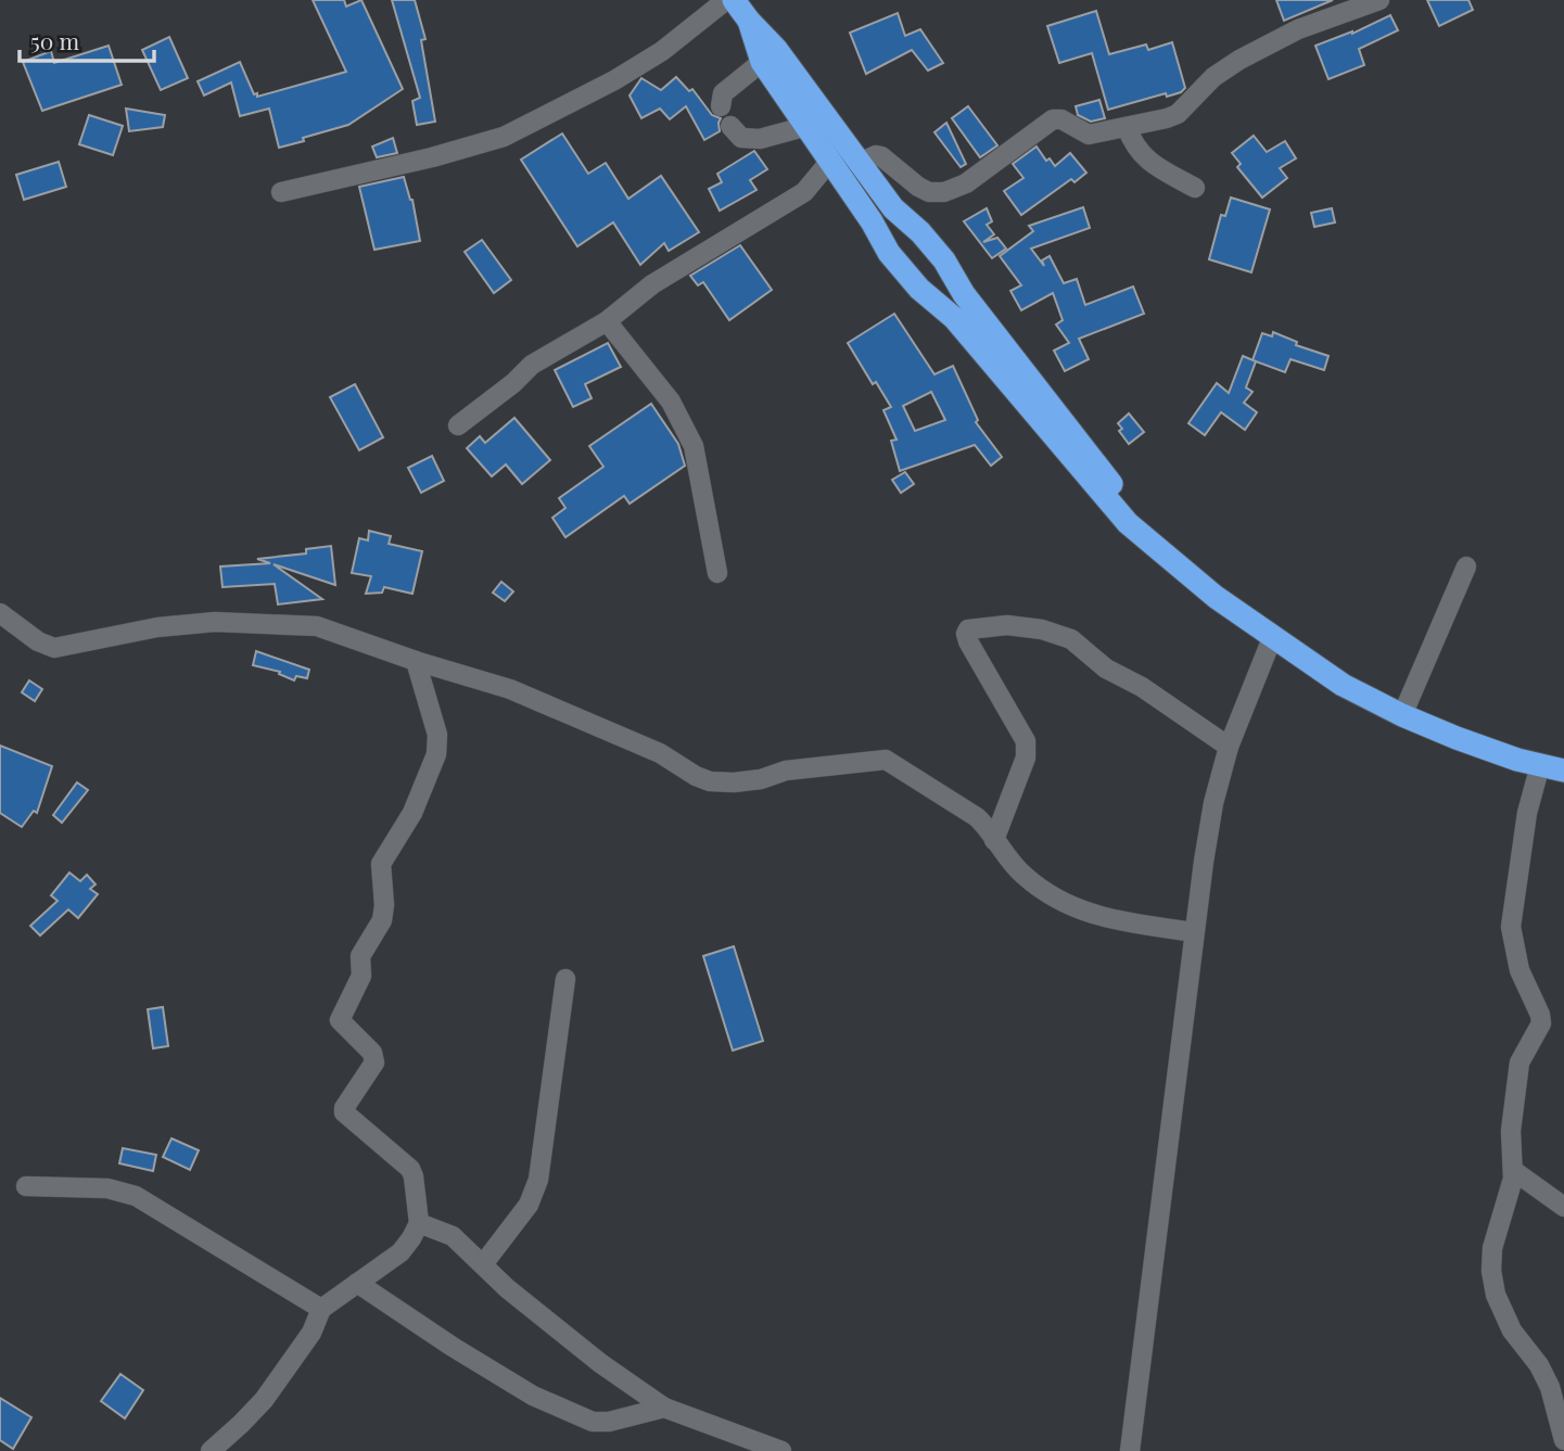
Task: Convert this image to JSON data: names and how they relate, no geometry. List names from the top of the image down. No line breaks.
{"scale_bar":"50 m"}
